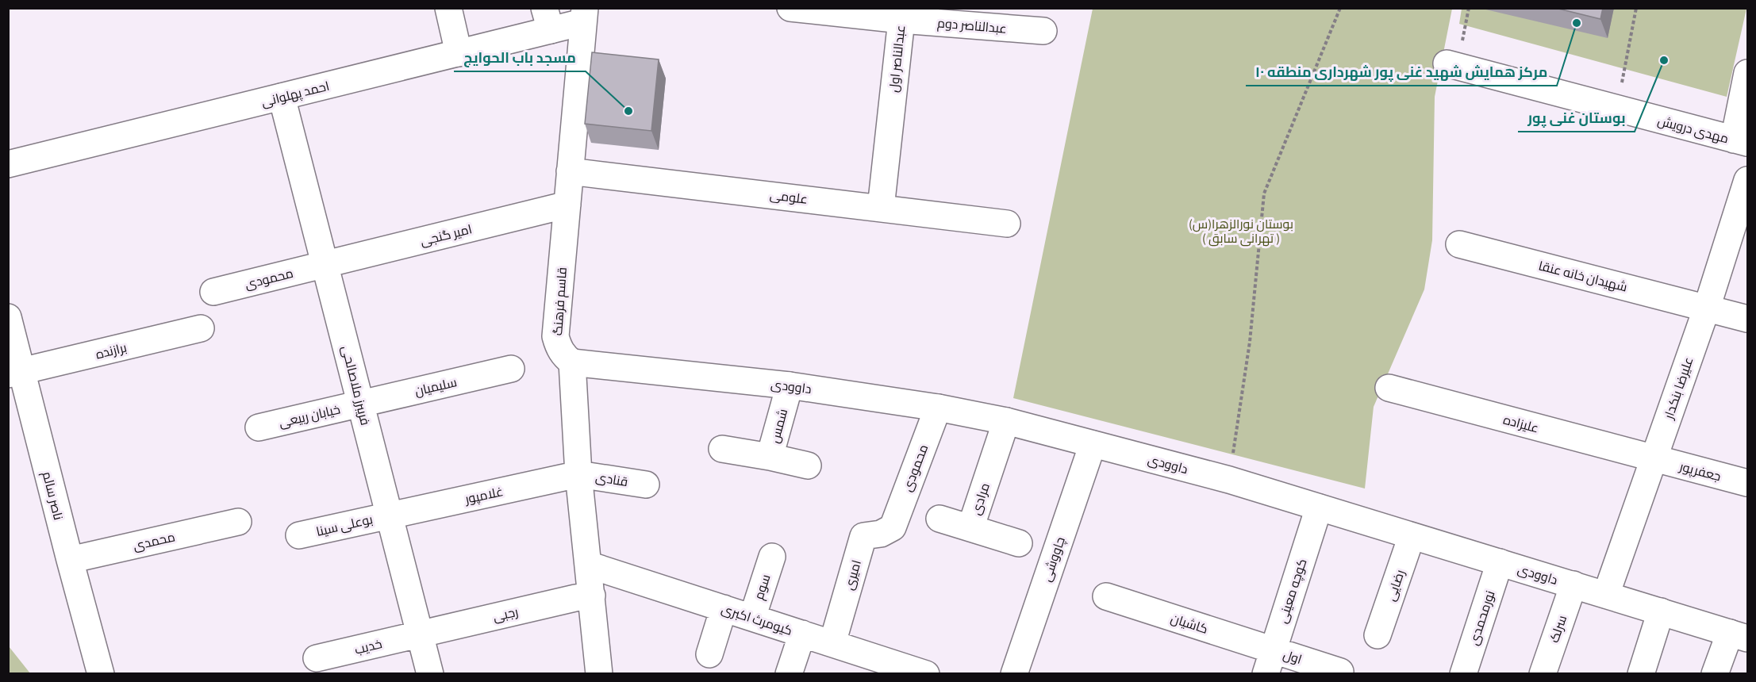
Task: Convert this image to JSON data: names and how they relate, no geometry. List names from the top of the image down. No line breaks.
{"streets":{"street":["عبدالناصر دوم","عبدالناصر اول","احمد پهلوانی","مهدی درویش","علومی","امیر گنجی","شهیدان خانه‌ عنقا","محمودی","قاسم فرهنگ","برازنده","فریبرز ملاصالحی","سلیمیان","داوودی","علیرضا بنکدار","خیابان ربیعی","علیزاده","شمس","جعفرپور","قنادی","غلامپور","ناصر سالم","مرادی","بوعلی سینا","محمدی","چاووشی","امیری","رضایی","سوم","کوچه معینی","رجبی","نورمحمدی","کیومرث اکبری","کاشیان","سرلک","خدیب","اول"]},"crossings":[["عبدالناصر دوم","عبدالناصر اول"],["عبدالناصر اول","علومی"],["احمد پهلوانی","قاسم فرهنگ"],["احمد پهلوانی","فریبرز ملاصالحی"],["علومی","قاسم فرهنگ"],["امیر گنجی","محمودی"],["امیر گنجی","قاسم فرهنگ"],["امیر گنجی","فریبرز ملاصالحی"],["شهیدان خانه‌ عنقا","علیرضا بنکدار"],["محمودی","فریبرز ملاصالحی"],["محمودی","داوودی"],["محمودی","امیری"],["قاسم فرهنگ","داوودی"],["برازنده","ناصر سالم"],["فریبرز ملاصالحی","سلیمیان"],["فریبرز ملاصالحی","خیابان ربیعی"],["فریبرز ملاصالحی","غلامپور"],["فریبرز ملاصالحی","بوعلی سینا"],["فریبرز ملاصالحی","رجبی"],["فریبرز ملاصالحی","خدیب"],["سلیمیان","خیابان ربیعی"],["داوودی","علیرضا بنکدار"],["داوودی","شمس"],["داوودی","مرادی"],["داوودی","چاووشی"],["داوودی","رضایی"],["داوودی","کوچه معینی"],["داوودی","نورمحمدی"],["داوودی","سرلک"],["علیرضا بنکدار","علیزاده"],["علیرضا بنکدار","جعفرپور"],["علیزاده","جعفرپور"],["قنادی","غلامپور"],["غلامپور","بوعلی سینا"],["ناصر سالم","محمدی"],["امیری","کیومرث اکبری"],["سوم","کیومرث اکبری"],["کوچه معینی","کاشیان"],["کوچه معینی","اول"],["رجبی","خدیب"],["کاشیان","اول"]],"parks":["بوستان نورالزهرا(س) ( تهرانی سابق )"],"places":["مرکز همایش شهید غنی پور شهرداری منطقه ۱۰","بوستان غنی پور","مسجد باب الحوایج"]}
